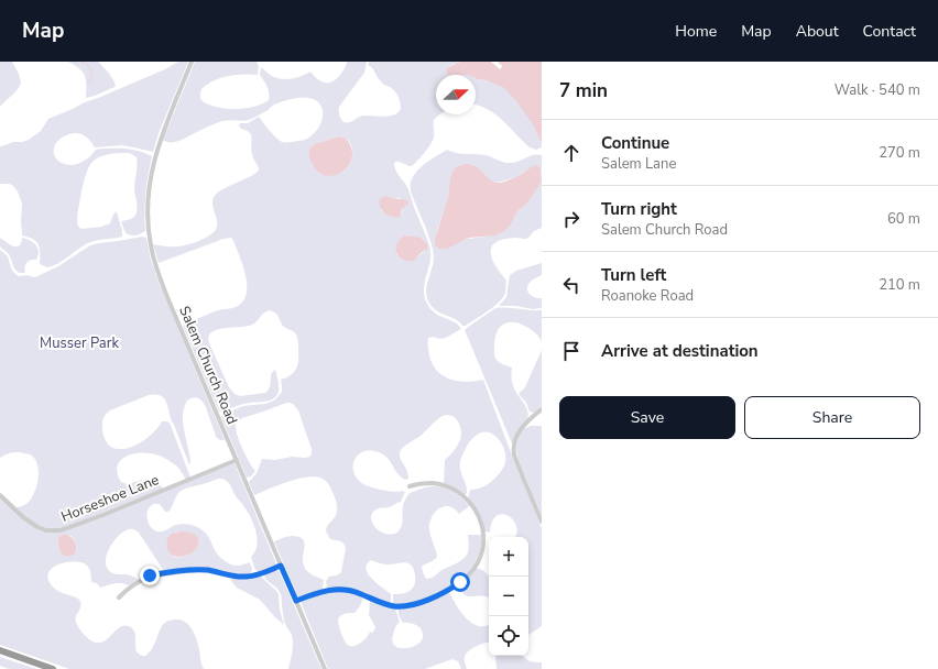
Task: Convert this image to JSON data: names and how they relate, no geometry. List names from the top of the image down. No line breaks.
{"streets":{"street":["Salem Church Road","Horseshoe Lane"]},"crossings":[["Salem Church Road","Horseshoe Lane"]],"parks":["Musser Park"],"north":"right","page":{"header":"Map","nav":["Home","Map","About","Contact"],"heading":["7 min","Walk · 540 m"],"list":[["Continue","Salem Lane","270 m"],["Turn right","Salem Church Road","60 m"],["Turn left","Roanoke Road","210 m"],"Arrive at destination"],"buttons":["Save","Share"],"map_buttons":["+","−"]}}
